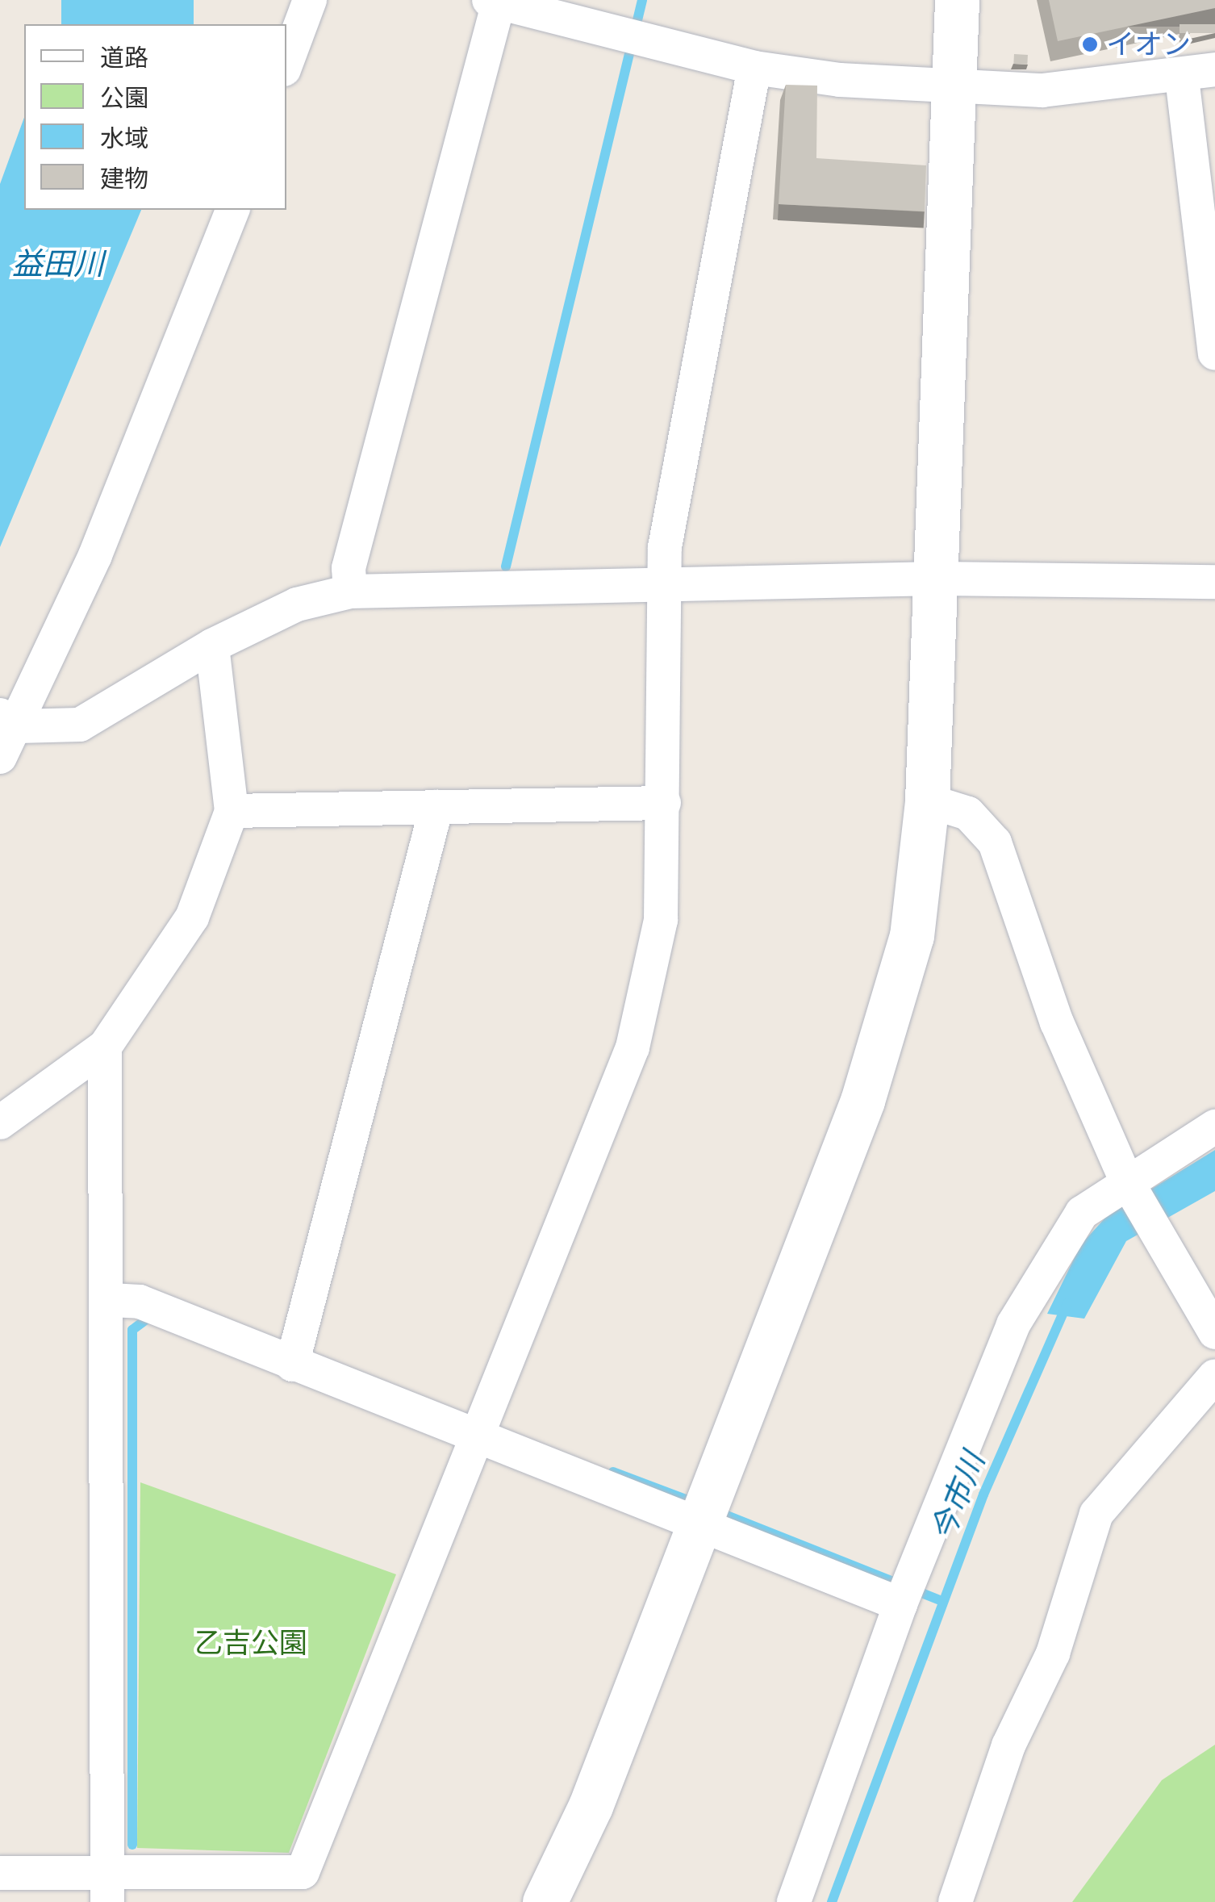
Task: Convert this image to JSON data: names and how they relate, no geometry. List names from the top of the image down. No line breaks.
{"water":["益田川","今市川"],"parks":["乙吉公園"],"places":["イオン"],"legend":["道路","公園","水域","建物"]}
